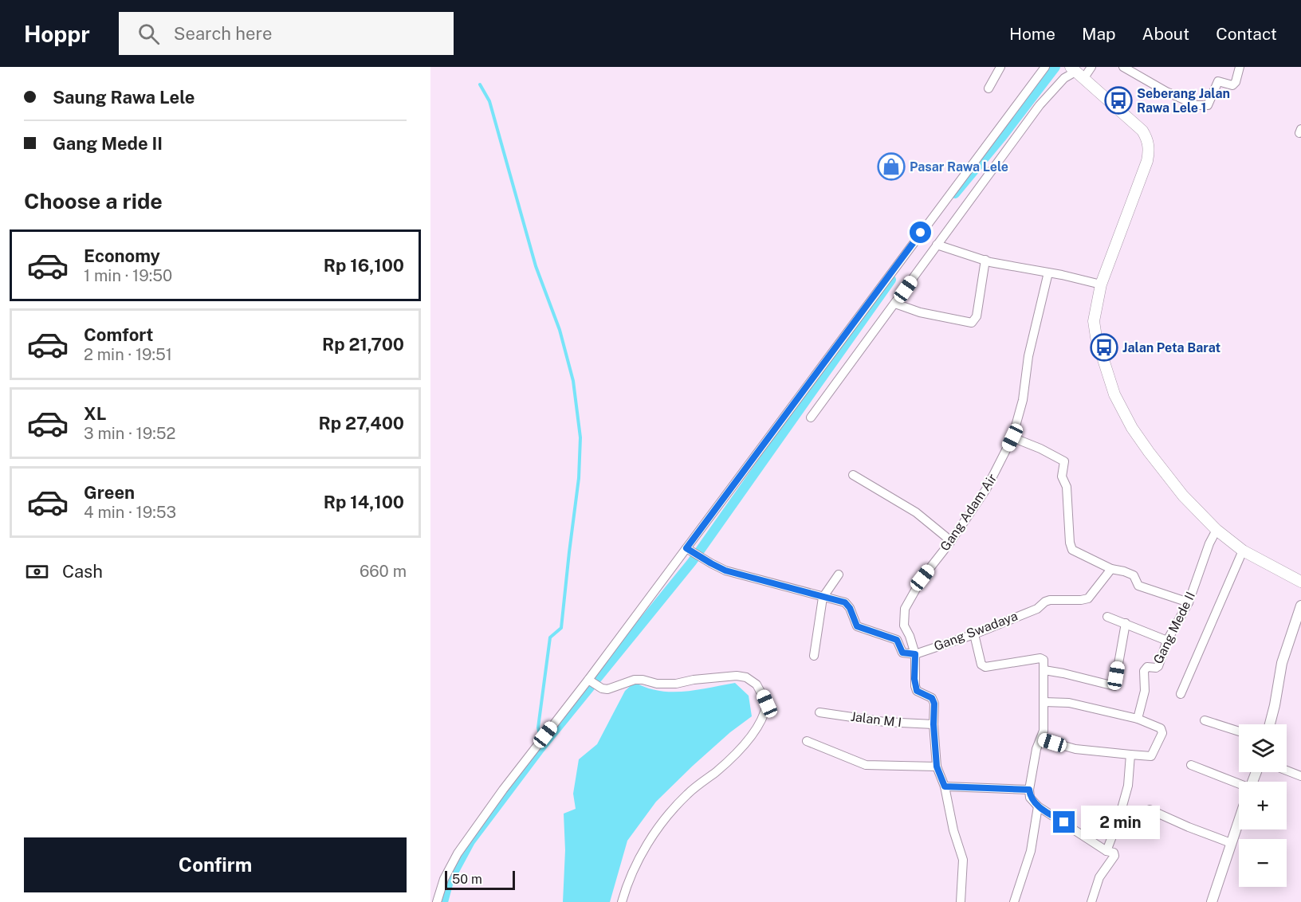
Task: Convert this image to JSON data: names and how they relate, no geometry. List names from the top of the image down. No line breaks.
{"streets":{"street":["Gang Adam Air","Gang Mede II","Gang Swadaya","Jalan M I"]},"crossings":[["Gang Adam Air","Gang Swadaya"],["Gang Adam Air","Jalan M I"]],"places":{"bus stop":["Seberang Jalan Rawa Lele 1","Jalan Peta Barat"],"shop":["Pasar Rawa Lele"]},"scale_bar":"50 m","page":{"header":"Hoppr","search":"Search here","nav":["Home","Map","About","Contact"],"banner":["Saung Rawa Lele","Gang Mede II"],"heading":"Choose a ride","list":[{"name":"Economy","note":"1 min · 19:50","value":"Rp 16,100"},{"name":"Comfort","note":"2 min · 19:51","value":"Rp 21,700"},{"name":"XL","note":"3 min · 19:52","value":"Rp 27,400"},{"name":"Green","note":"4 min · 19:53","value":"Rp 14,100"}],"pay":["Cash","660 m"],"map_buttons":["+","−"],"bubble":"2 min","buttons":"Confirm","scale":"50 m"}}
